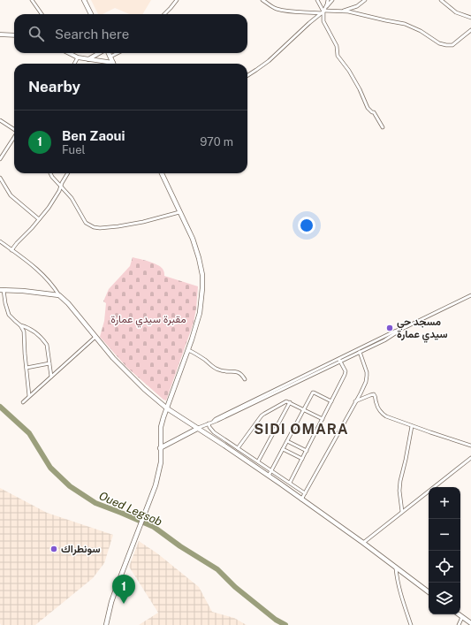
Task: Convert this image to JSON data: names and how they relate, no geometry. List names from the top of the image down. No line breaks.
{"districts":["SIDI OMARA"],"water":["Oued Legsob"],"parks":["مقبرة سيدي عمارة"],"places":["مسجد حي سيدي عمارة","سونطراك"],"page":{"search":"Search here","heading":"Nearby","list":[{"mark":"1","name":"Ben Zaoui","note":"Fuel","value":"970 m"}],"map_buttons":["+","−"],"pins":"1"}}
